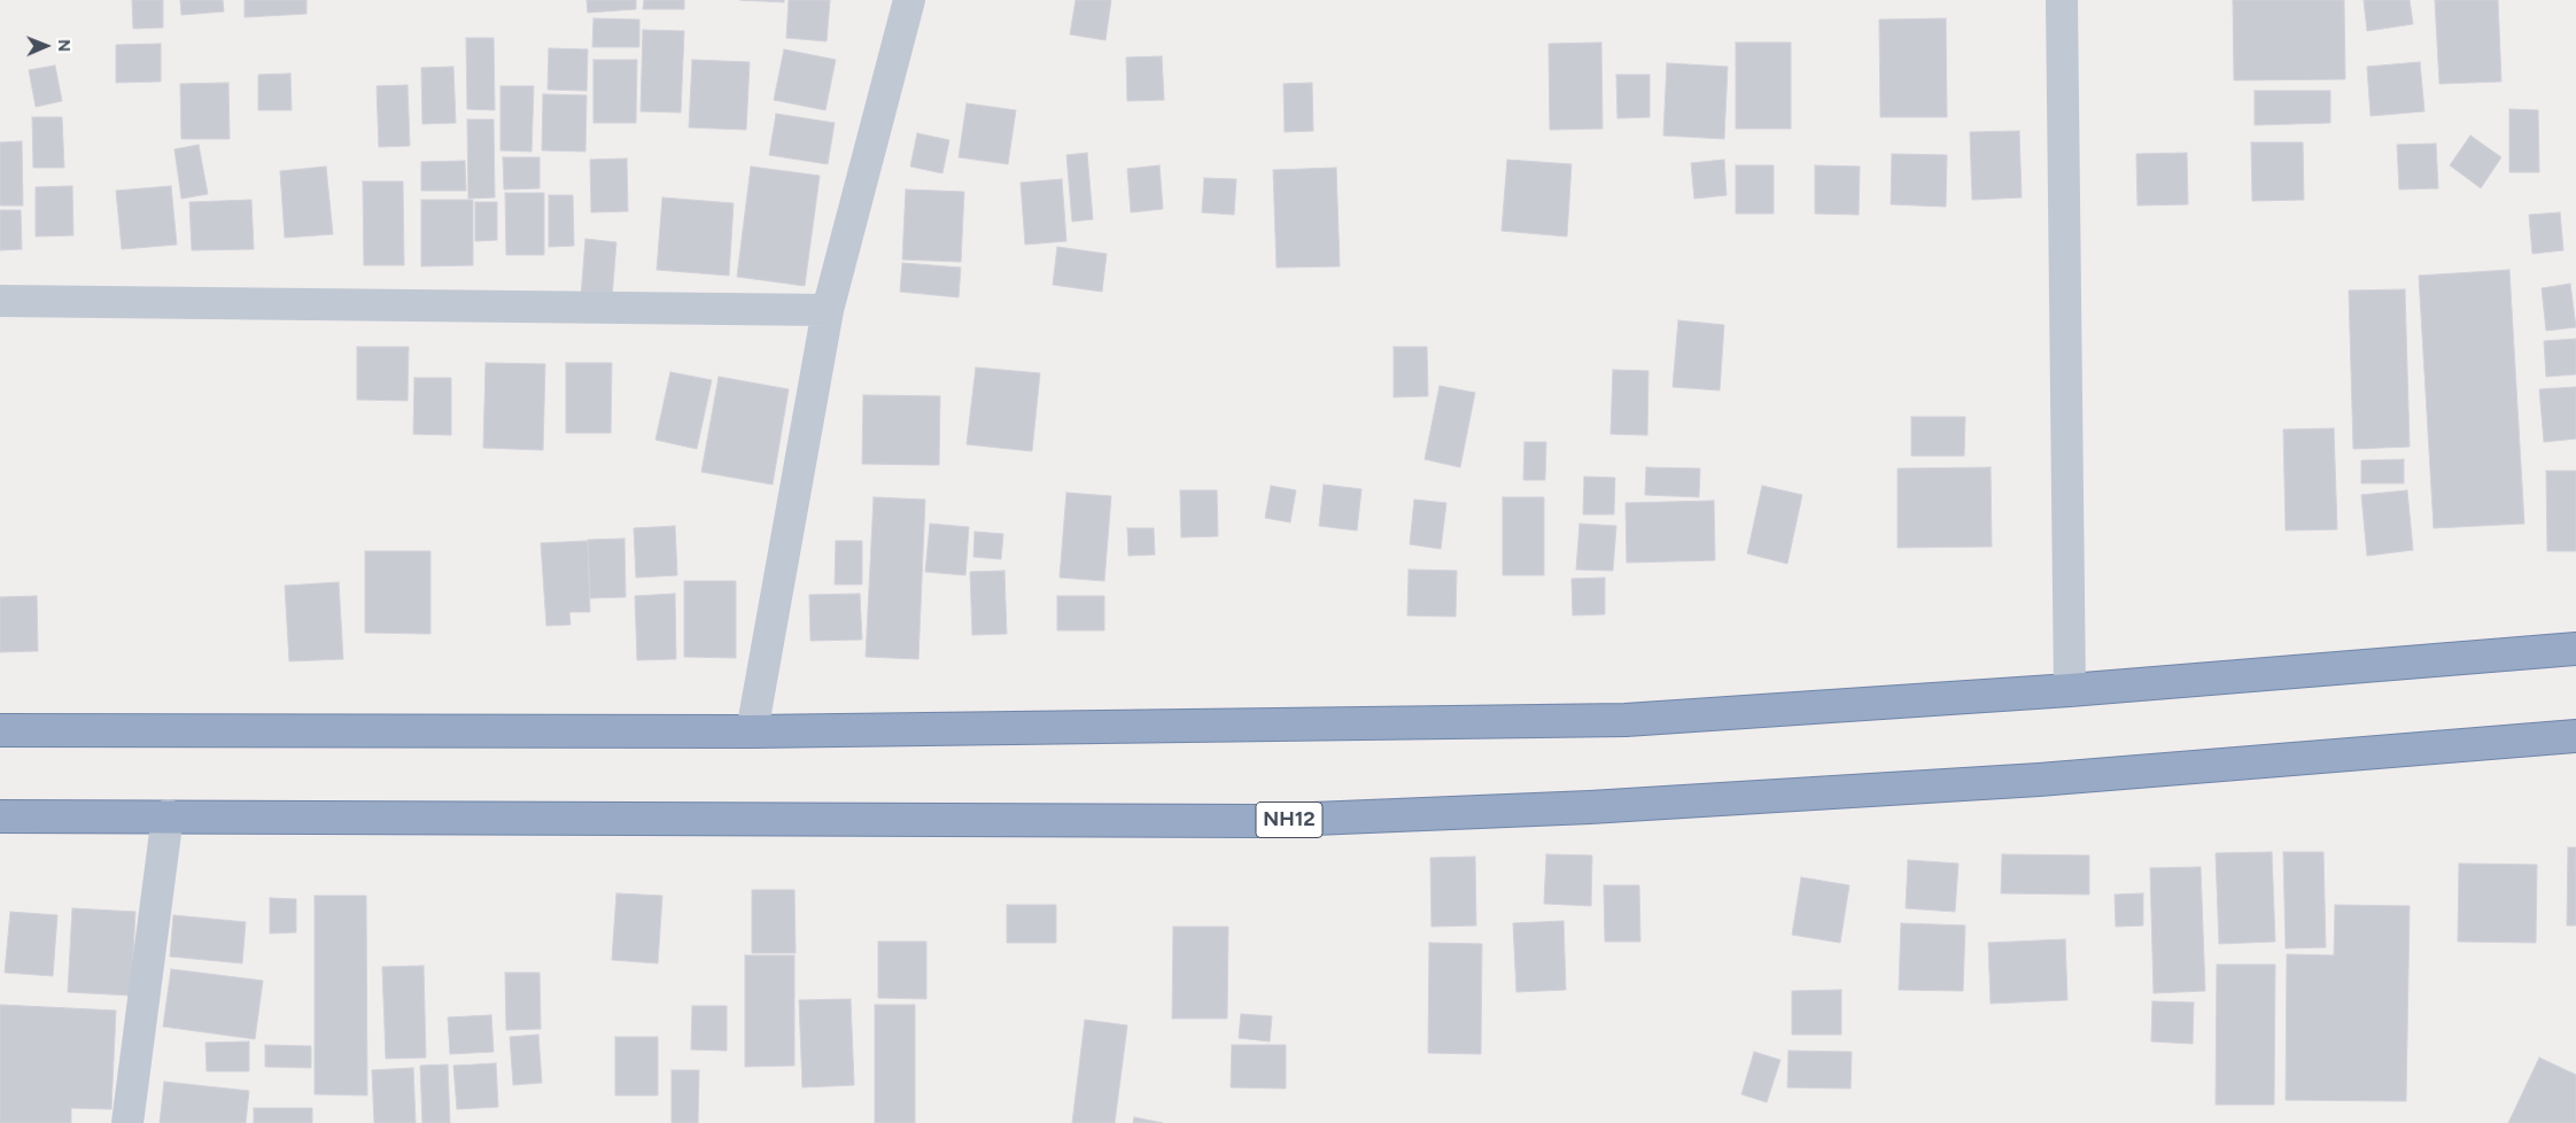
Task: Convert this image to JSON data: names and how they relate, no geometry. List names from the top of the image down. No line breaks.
{"streets":{"highway":["NH12"]},"north":"right"}
